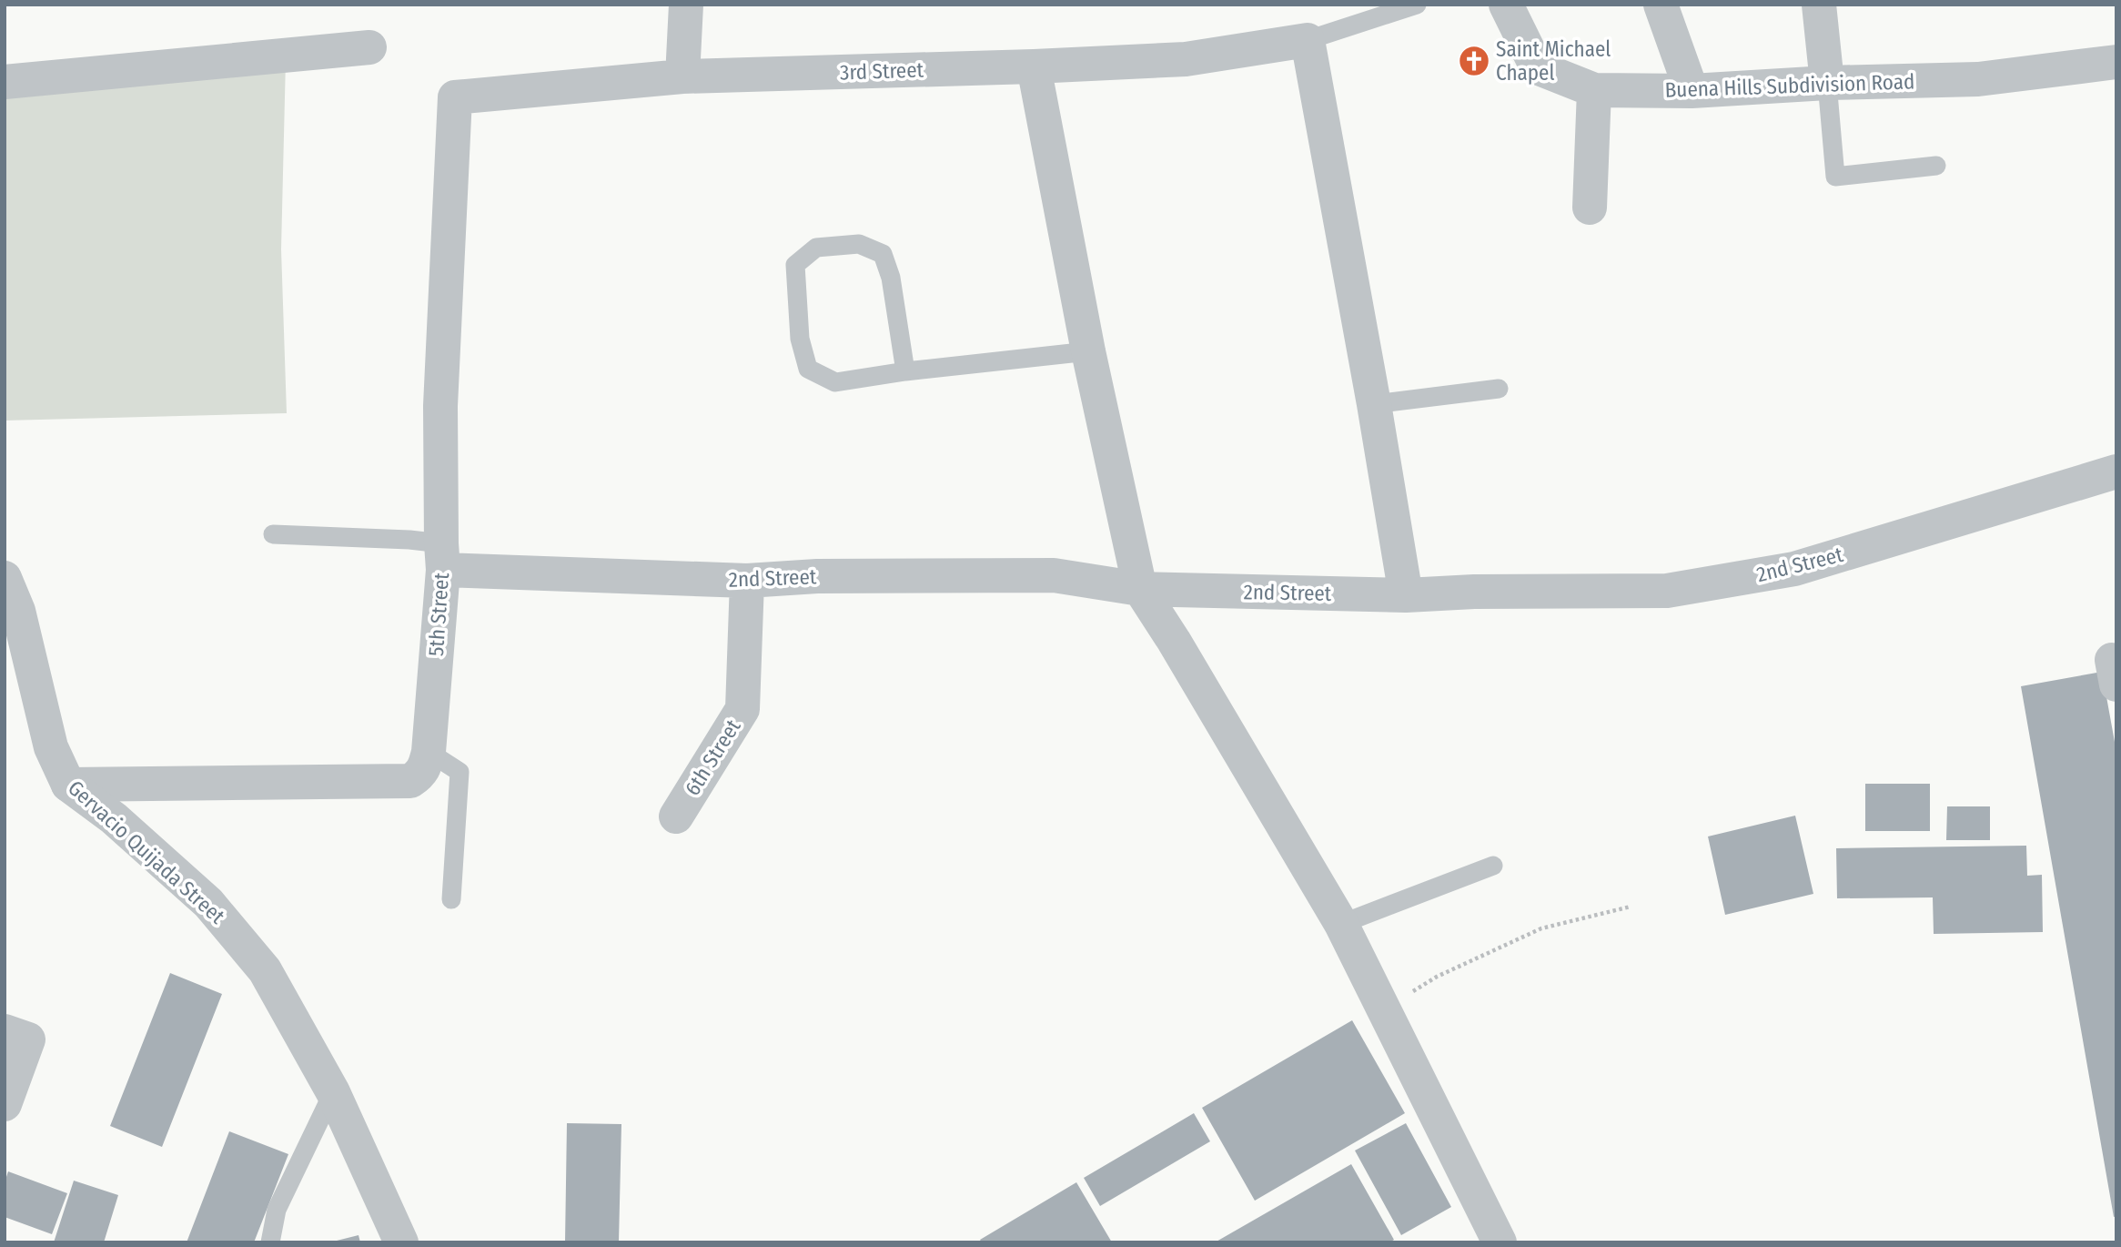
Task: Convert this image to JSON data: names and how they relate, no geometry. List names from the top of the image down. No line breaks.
{"streets":{"street":["3rd Street","Buena Hills Subdivision Road","2nd Street","5th Street","6th Street","Gervacio Quijada Street"]},"crossings":[["3rd Street","5th Street"],["2nd Street","5th Street"],["2nd Street","6th Street"],["5th Street","Gervacio Quijada Street"]],"places":{"church":["Saint Michael Chapel"]}}
